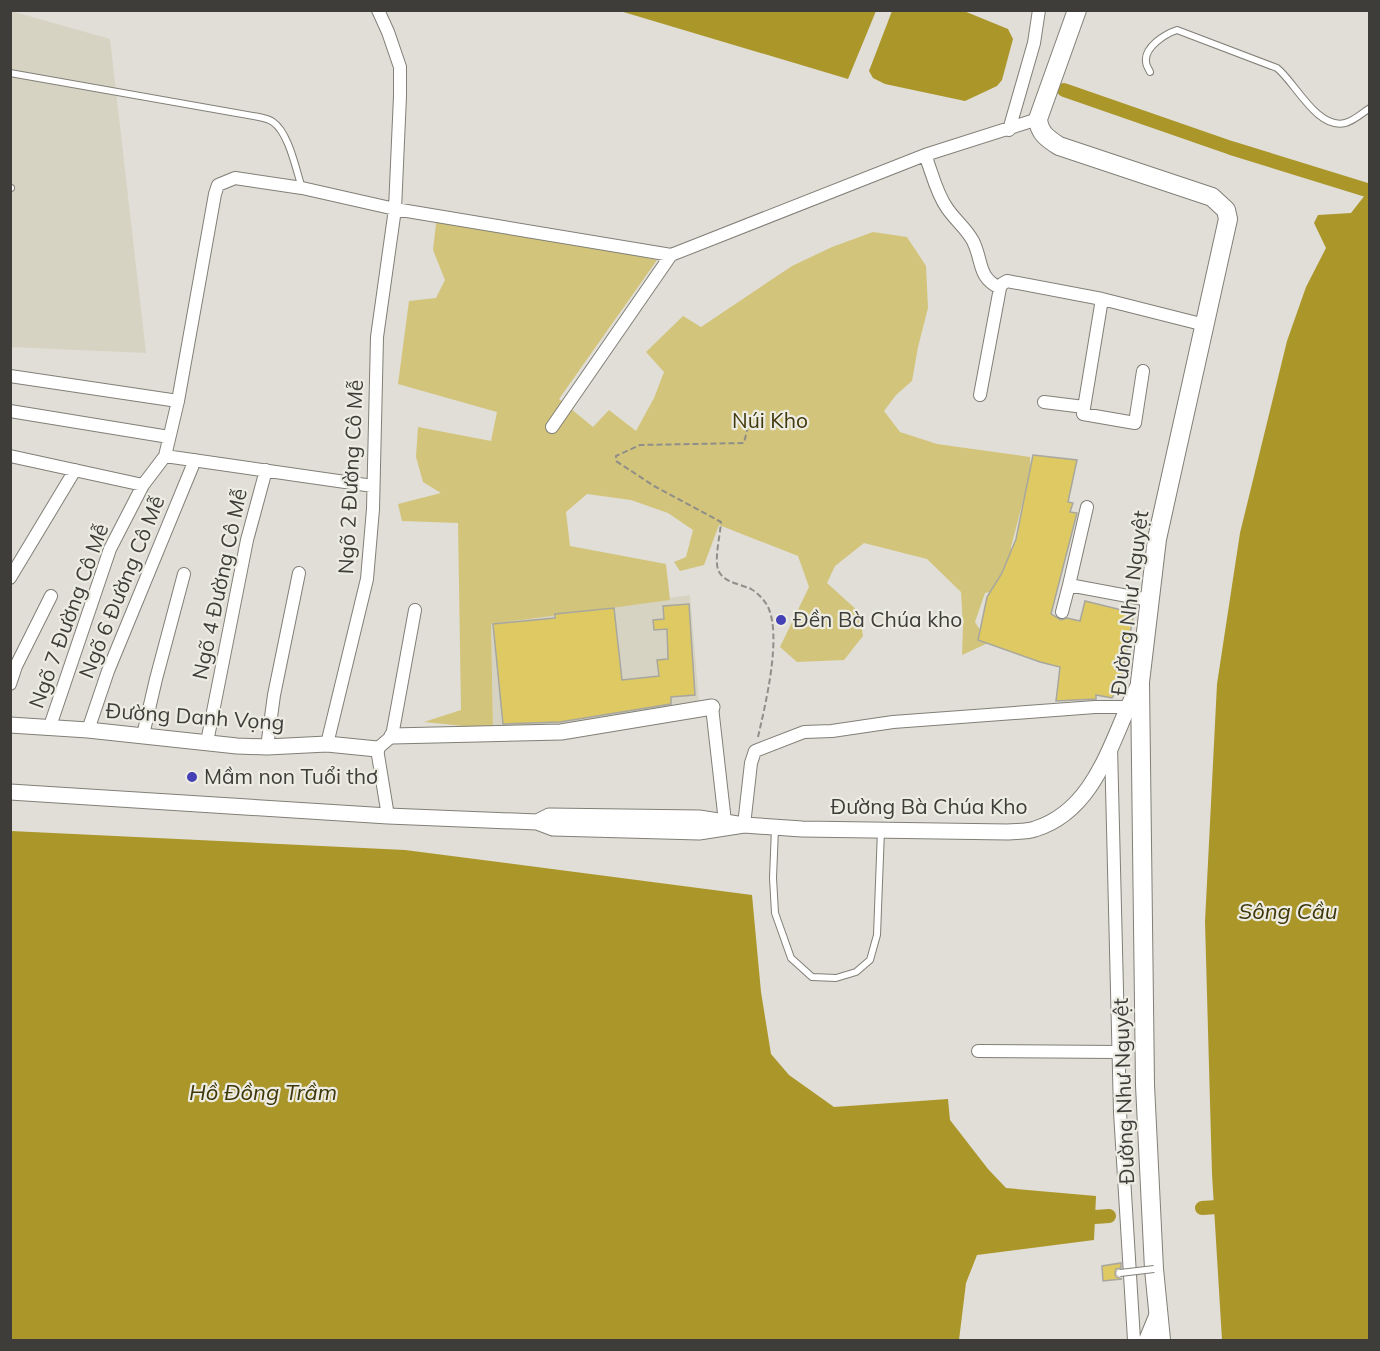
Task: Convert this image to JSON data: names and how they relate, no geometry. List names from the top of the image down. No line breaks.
{"streets":{"main road":["Đường Như Nguyệt"],"street":["Ngõ 2 Đường Cô Mễ","Ngõ 4 Đường Cô Mễ","Ngõ 6 Đường Cô Mễ","Ngõ 7 Đường Cô Mễ","Đường Danh Vọng","Đường Bà Chúa Kho"]},"crossings":[["Ngõ 2 Đường Cô Mễ","Đường Danh Vọng"],["Ngõ 4 Đường Cô Mễ","Đường Danh Vọng"],["Ngõ 6 Đường Cô Mễ","Đường Danh Vọng"],["Đường Như Nguyệt","Đường Bà Chúa Kho"],["Ngõ 7 Đường Cô Mễ","Đường Danh Vọng"]],"water":["Sông Cầu","Hồ Đồng Trầm"],"parks":["Núi Kho"],"places":["Đền Bà Chúa kho","Mầm non Tuổi thơ"]}
